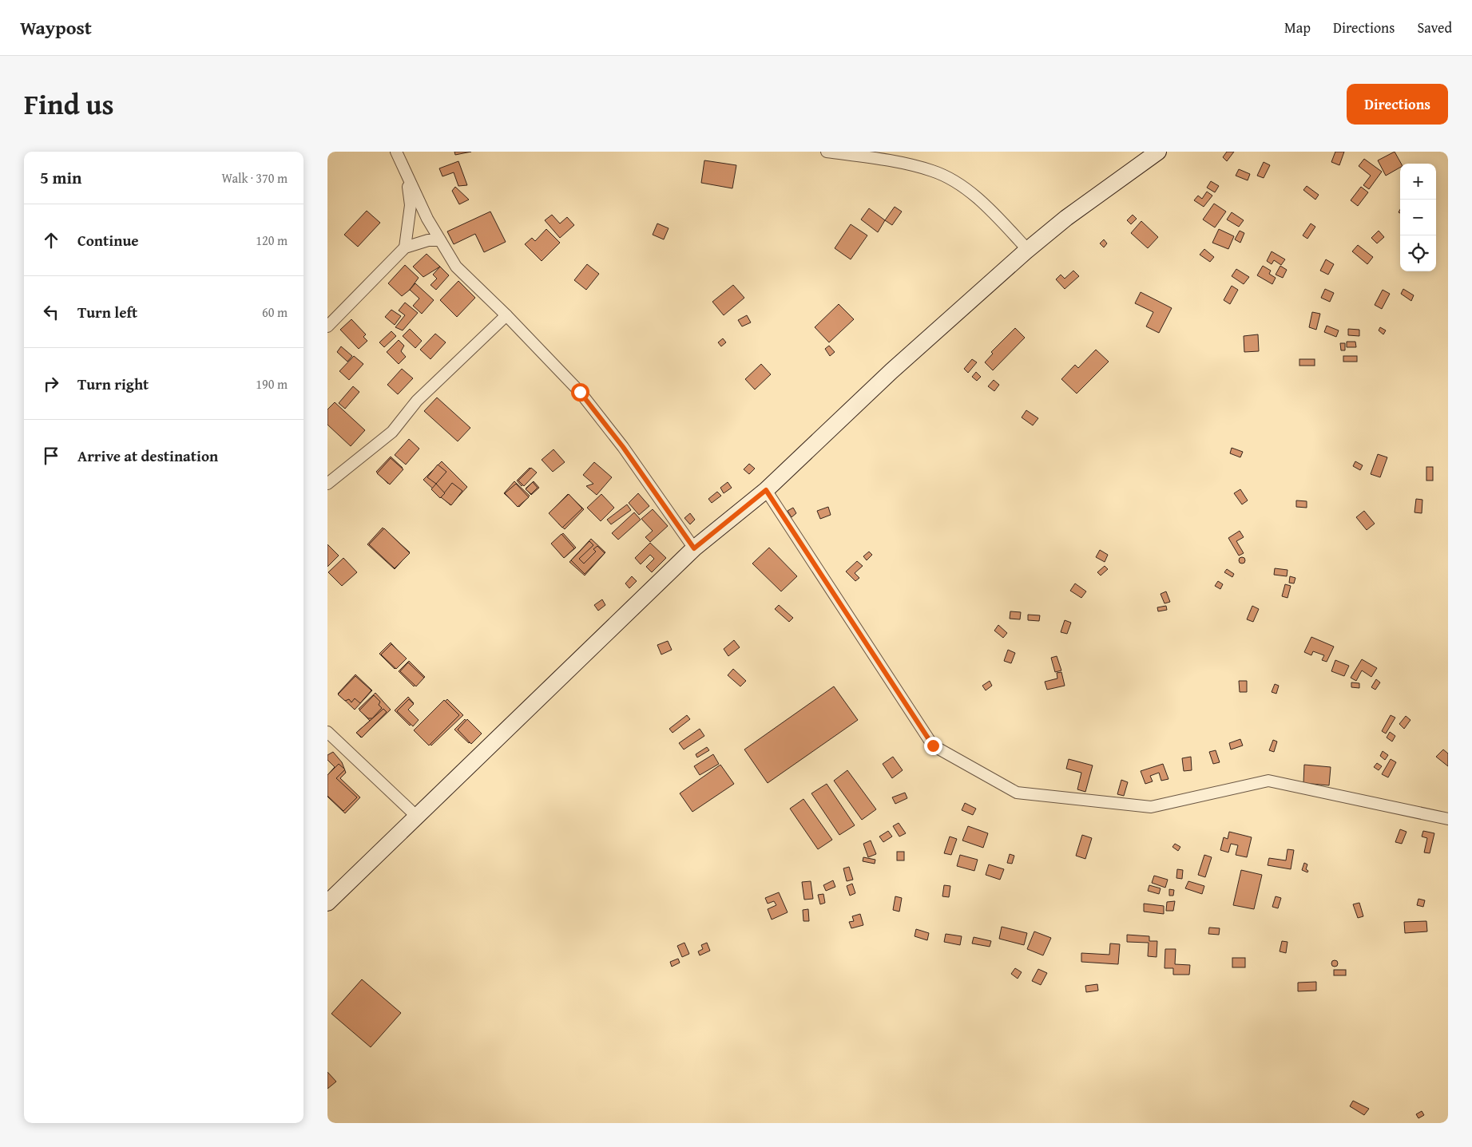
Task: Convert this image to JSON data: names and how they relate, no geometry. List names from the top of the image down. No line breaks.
{"page":{"header":"Waypost","nav":["Map","Directions","Saved"],"title":"Find us","buttons":"Directions","heading":["5 min","Walk · 370 m"],"map_buttons":["+","−"],"list":[["Continue","120 m"],["Turn left","60 m"],["Turn right","190 m"],"Arrive at destination"]}}
